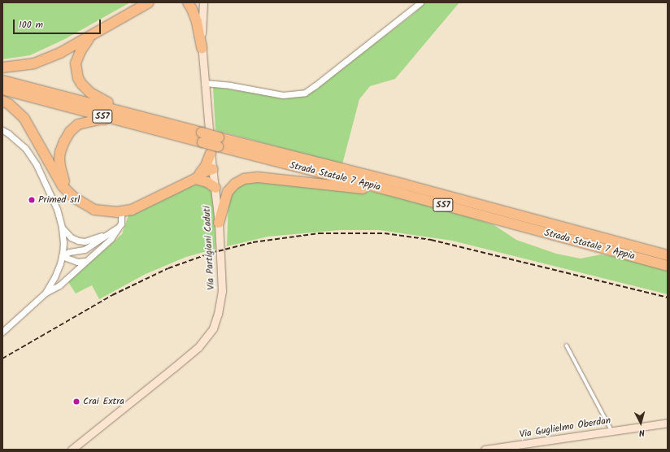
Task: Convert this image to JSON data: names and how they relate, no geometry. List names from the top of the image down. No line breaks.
{"streets":{"highway":["SS7","Strada Statale 7 Appia"],"main road":["Via Partigiani Caduti","Via Guglielmo Oberdan"]},"crossings":[["Strada Statale 7 Appia","Via Partigiani Caduti"]],"places":["Primed srl","Crai Extra"],"scale_bar":"100 m","north":"bottom"}
